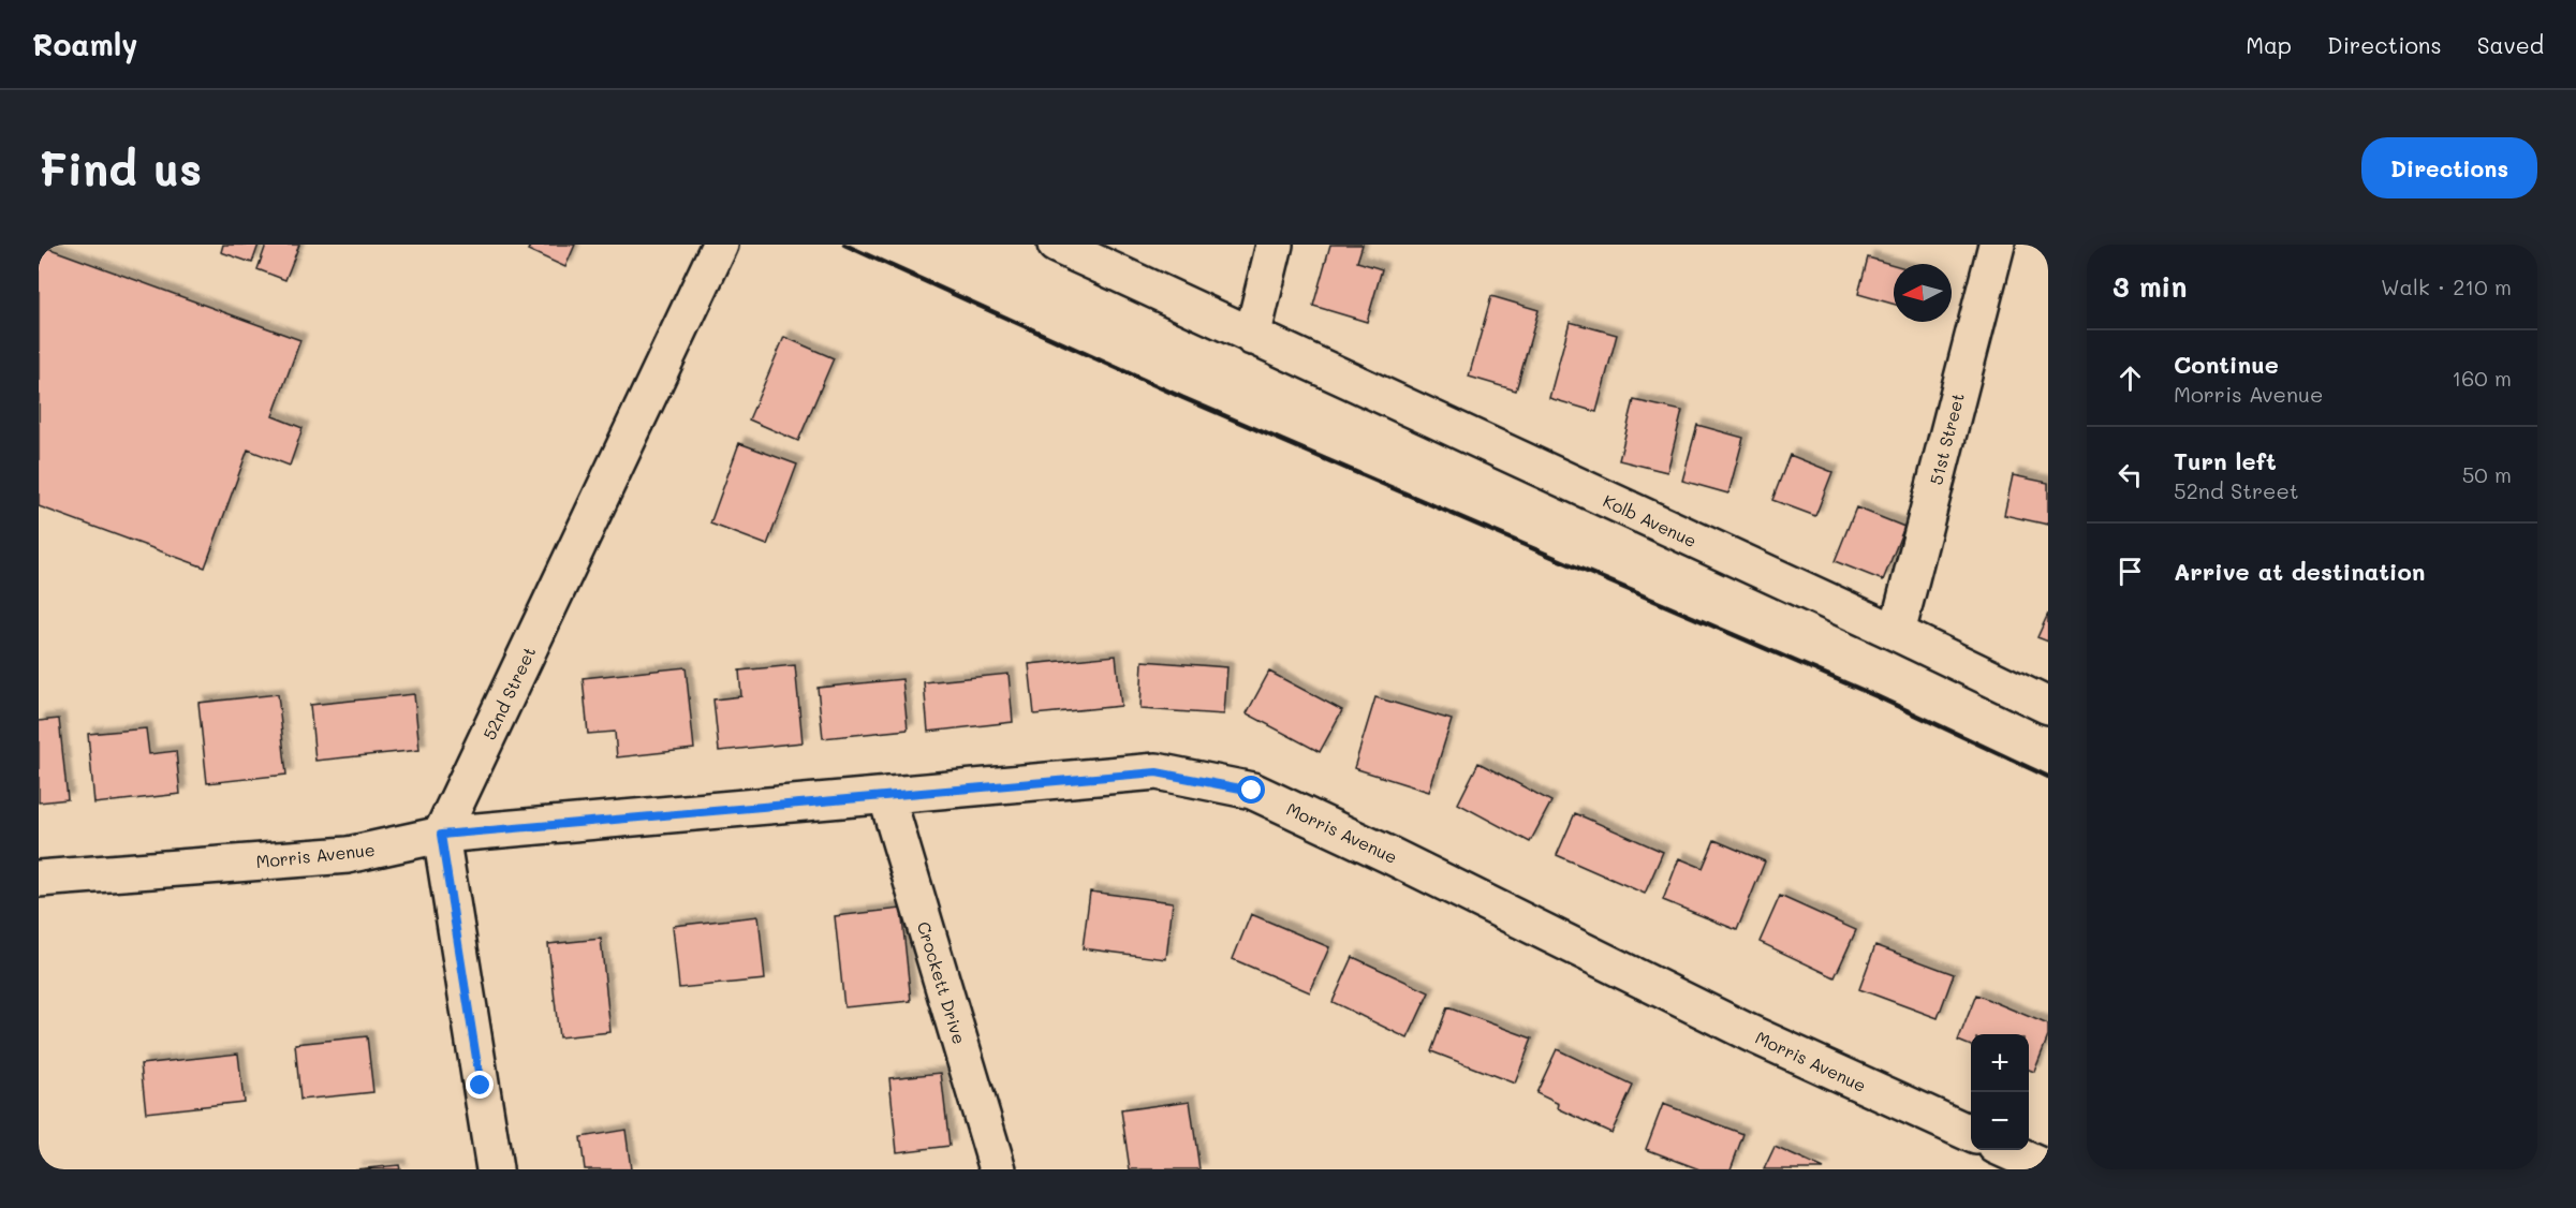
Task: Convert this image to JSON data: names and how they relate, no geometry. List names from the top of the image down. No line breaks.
{"streets":{"street":["51st Street","Kolb Avenue","52nd Street","Morris Avenue","Crockett Drive"]},"crossings":[["51st Street","Kolb Avenue"],["52nd Street","Morris Avenue"],["Morris Avenue","Crockett Drive"]],"north":"left","page":{"header":"Roamly","nav":["Map","Directions","Saved"],"buttons":"Directions","title":"Find us","heading":["3 min","Walk · 210 m"],"list":[["Continue","Morris Avenue","160 m"],["Turn left","52nd Street","50 m"],"Arrive at destination"],"map_buttons":["+","−"]}}
